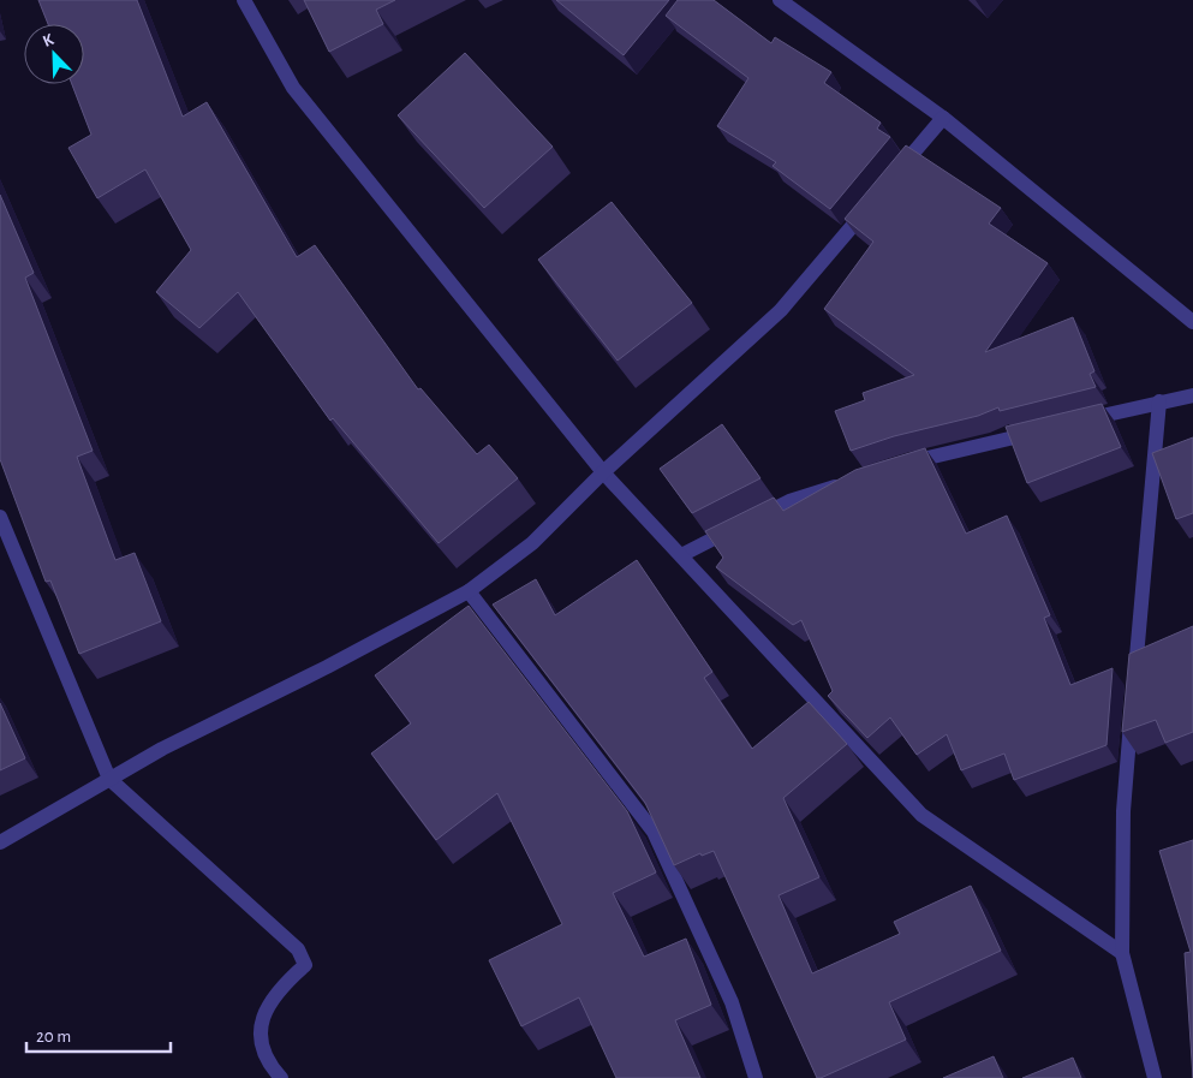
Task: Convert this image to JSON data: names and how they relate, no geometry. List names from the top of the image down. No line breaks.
{"scale_bar":"20 m","north":"top left"}
